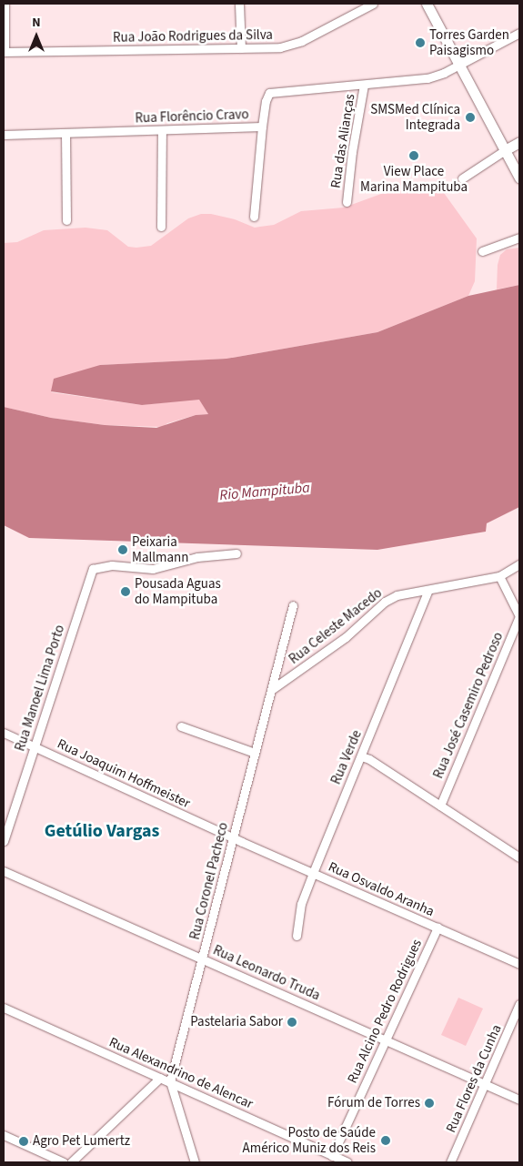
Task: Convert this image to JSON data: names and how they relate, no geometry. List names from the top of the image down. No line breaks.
{"streets":{"street":["Rua João Rodrigues da Silva","Rua Florêncio Cravo","Rua das Alianças","Rua Celeste Macedo","Rua Manoel Lima Porto","Rua José Casemiro Pedroso","Rua Verde","Rua Joaquim Hoffmeister","Rua Coronel Pacheco","Rua Osvaldo Aranha","Rua Leonardo Truda","Rua Alcino Pedro Rodrigues","Rua Alexandrino de Alencar","Rua Flores da Cunha"]},"crossings":[["Rua Florêncio Cravo","Rua das Alianças"],["Rua Celeste Macedo","Rua Verde"],["Rua Celeste Macedo","Rua Coronel Pacheco"],["Rua Manoel Lima Porto","Rua Joaquim Hoffmeister"],["Rua Verde","Rua Osvaldo Aranha"],["Rua Joaquim Hoffmeister","Rua Coronel Pacheco"],["Rua Joaquim Hoffmeister","Rua Osvaldo Aranha"],["Rua Coronel Pacheco","Rua Osvaldo Aranha"],["Rua Coronel Pacheco","Rua Leonardo Truda"],["Rua Coronel Pacheco","Rua Alexandrino de Alencar"],["Rua Osvaldo Aranha","Rua Alcino Pedro Rodrigues"],["Rua Leonardo Truda","Rua Alcino Pedro Rodrigues"],["Rua Leonardo Truda","Rua Flores da Cunha"],["Rua Alcino Pedro Rodrigues","Rua Alexandrino de Alencar"]],"districts":["Getúlio Vargas"],"water":["Rio Mampituba"],"places":["Torres Garden Paisagismo","SMSMed Clínica Integrada","View Place Marina Mampituba","Peixaria Mallmann","Pousada Aguas do Mampituba","Pastelaria Sabor","Fórum de Torres","Posto de Saúde Américo Muniz dos Reis","Agro Pet Lumertz"],"north":"top"}
